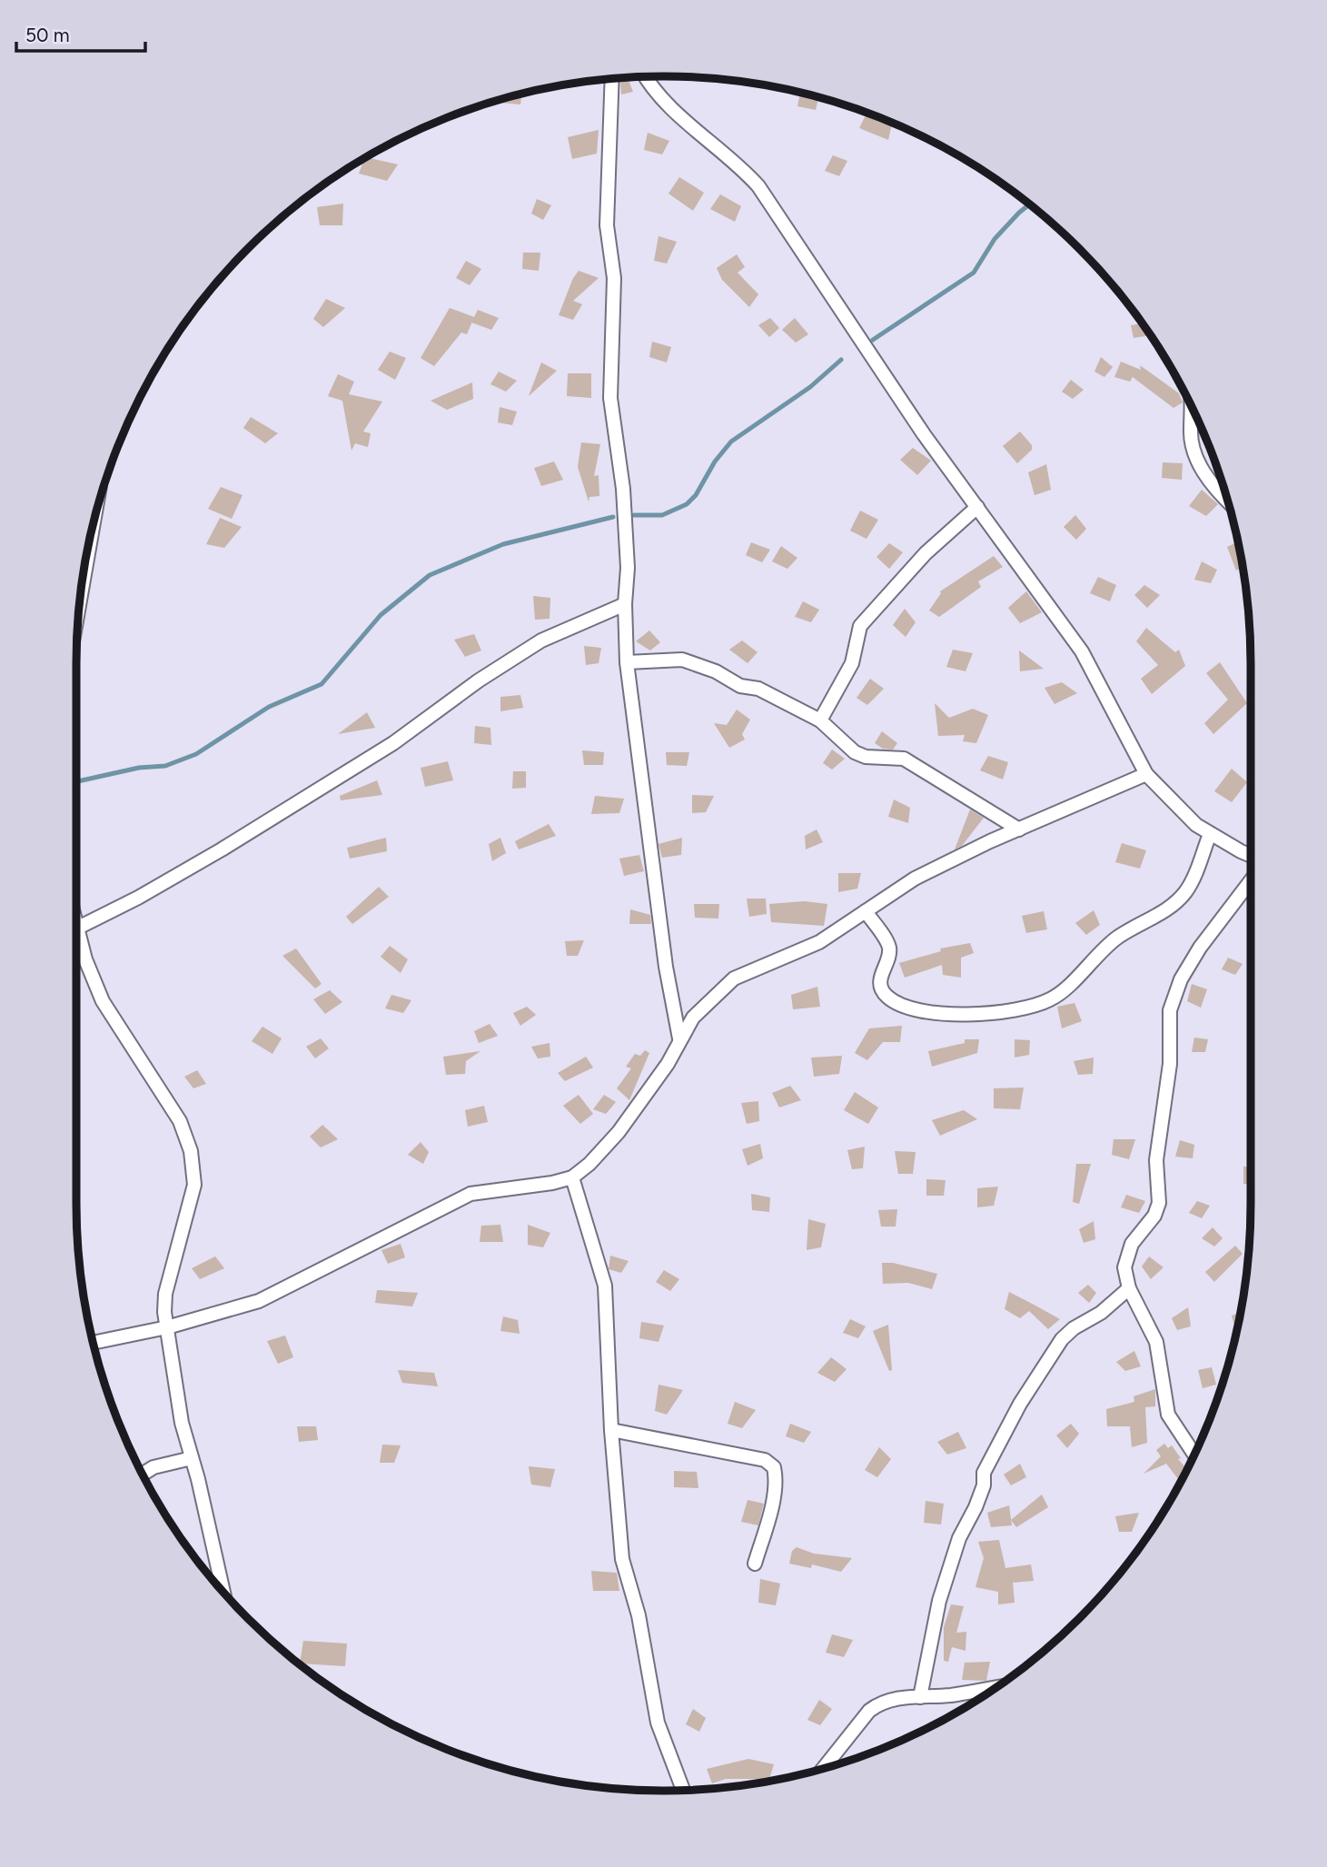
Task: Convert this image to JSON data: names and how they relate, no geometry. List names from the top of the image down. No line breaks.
{"scale_bar":"50 m"}
